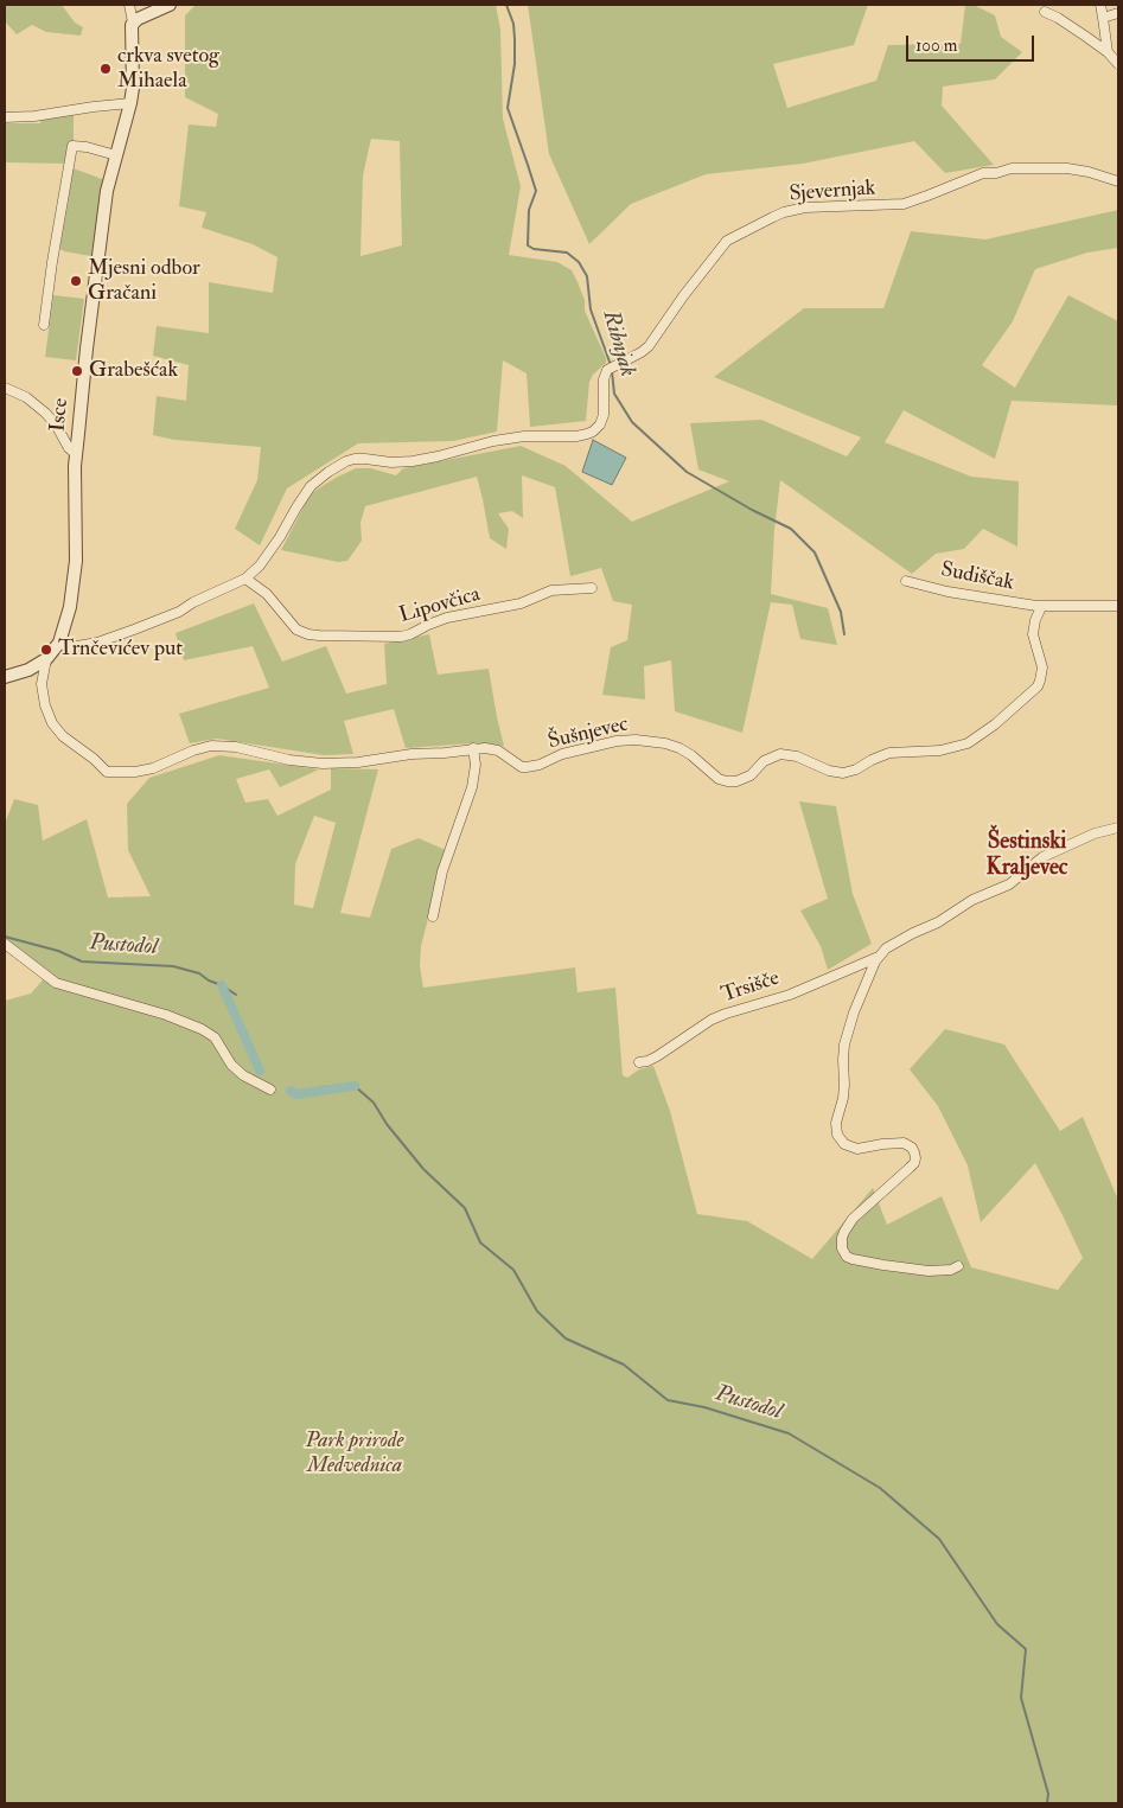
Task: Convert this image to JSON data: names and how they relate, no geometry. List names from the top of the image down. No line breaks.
{"streets":{"street":["Sjevernjak","Isce","Sudiščak","Lipovčica","Šušnjevec","Trsišče"]},"crossings":[["Sjevernjak","Lipovčica"],["Sudiščak","Šušnjevec"]],"districts":["Šestinski Kraljevec"],"water":["Ribnjak","Pustodol"],"parks":["Park prirode Medvednica"],"places":["crkva svetog Mihaela","Mjesni odbor Gračani","Grabešćak","Trnčevićev put"],"scale_bar":"100 m"}
